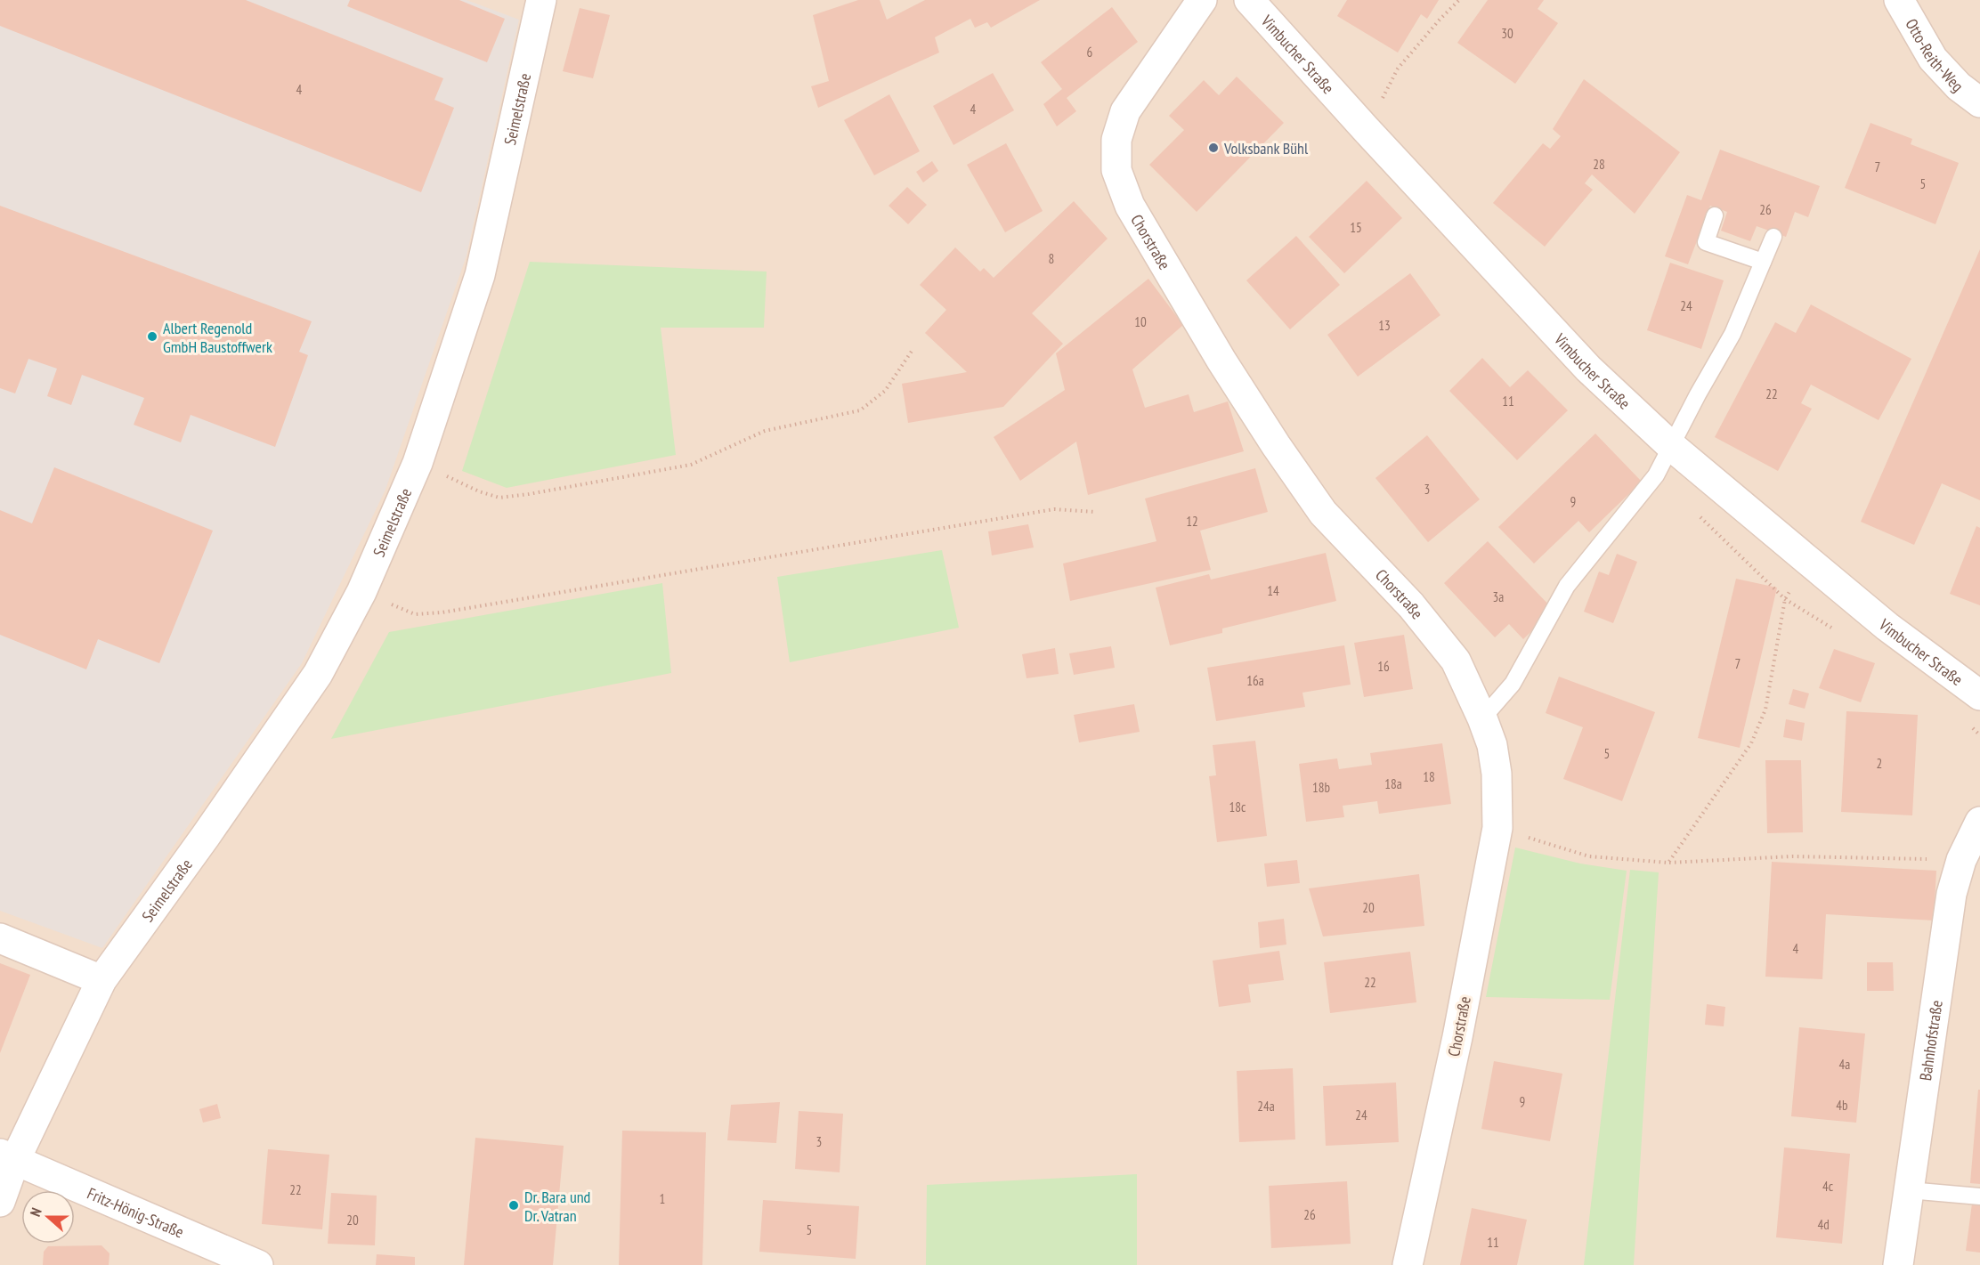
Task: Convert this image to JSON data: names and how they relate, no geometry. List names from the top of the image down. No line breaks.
{"streets":{"street":["Otto-Reith-Weg","Vimbucher Straße","Seimelstraße","Chorstraße","Bahnhofstraße","Fritz-Hönig-Straße"]},"crossings":[["Seimelstraße","Fritz-Hönig-Straße"]],"places":["Volksbank Bühl","Albert Regenold GmbH Baustoffwerk","Dr. Bara und Dr. Vatran"],"house_numbers":["30","6","4","4","28","7","5","26","15","8","24","10","13","22","11","3","9","12","14","3a","7","16","16a","5","2","18","18a","18b","18c","20","4","22","4a","9","4b","24a","24","3","4c","22","1","26","20","4d","5","11"],"north":"left"}
